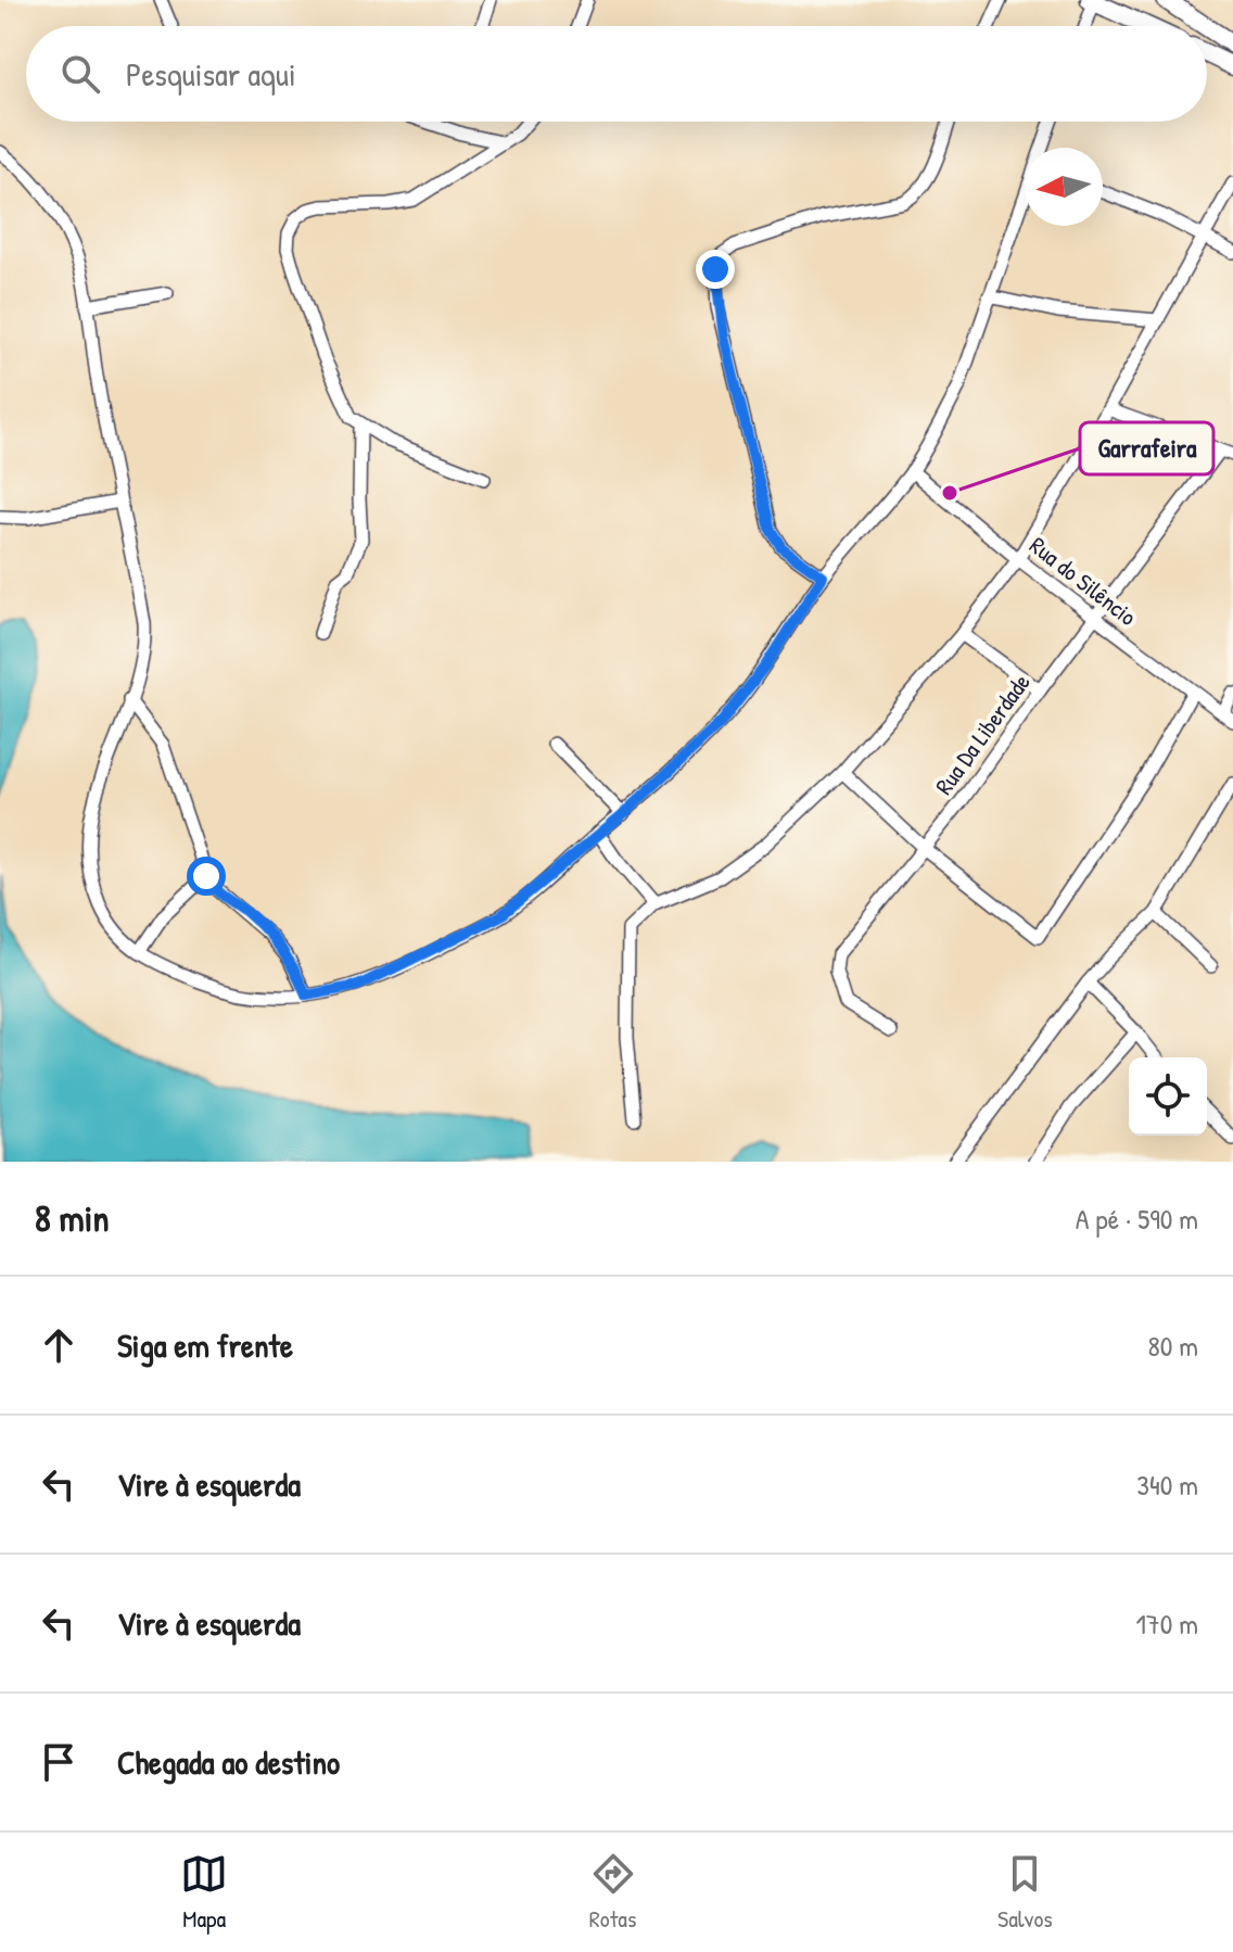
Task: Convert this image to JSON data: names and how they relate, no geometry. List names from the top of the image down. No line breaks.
{"streets":{"street":["Rua do Silêncio","Rua Da Liberdade"]},"crossings":[["Rua do Silêncio","Rua Da Liberdade"]],"places":["Garrafeira"],"north":"left","page":{"search":"Pesquisar aqui","heading":["8 min","A pé · 590 m"],"list":[["Siga em frente","80 m"],["Vire à esquerda","340 m"],["Vire à esquerda","170 m"],"Chegada ao destino"],"nav":["Mapa","Rotas","Salvos"]}}
